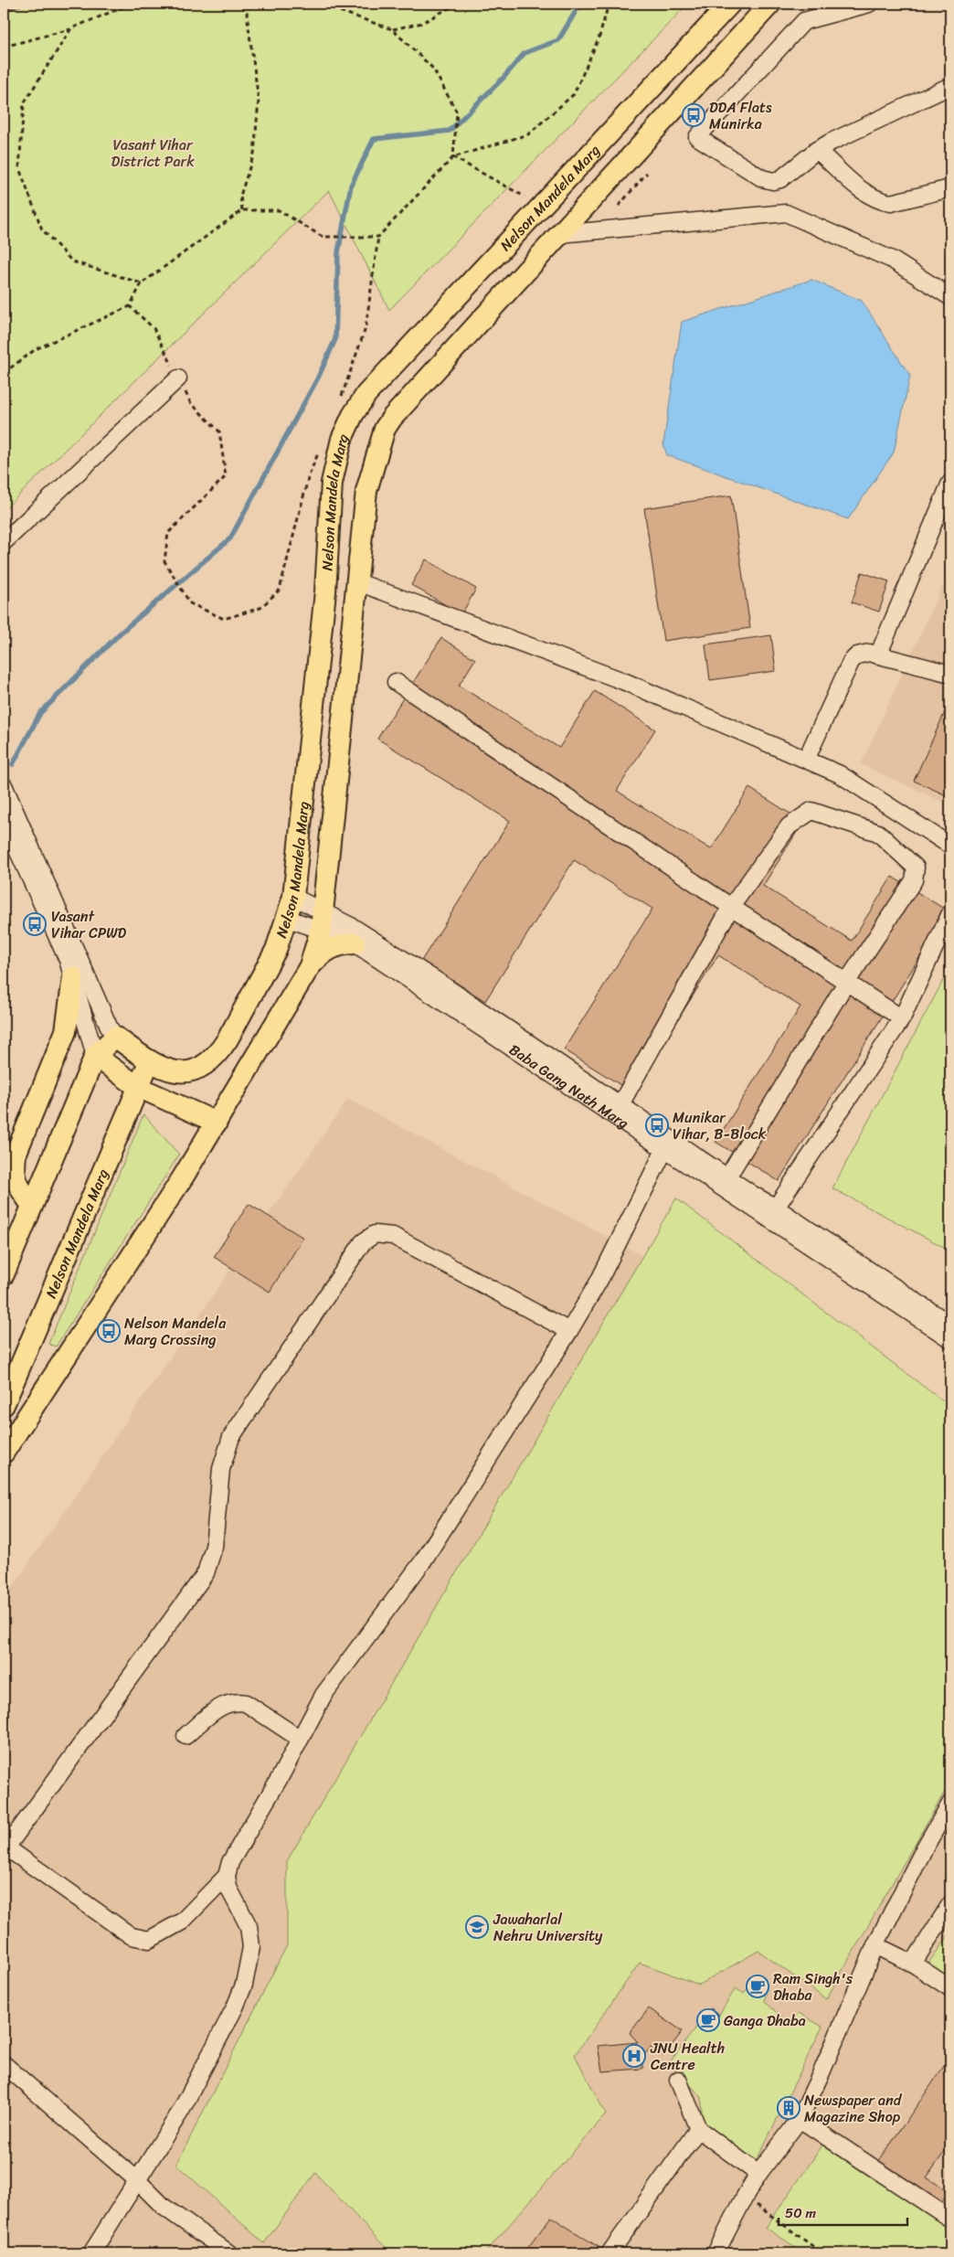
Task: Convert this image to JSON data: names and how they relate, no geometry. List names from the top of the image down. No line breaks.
{"streets":{"main road":["Nelson Mandela Marg"],"street":["Baba Gang Nath Marg"]},"crossings":[["Nelson Mandela Marg","Baba Gang Nath Marg"]],"parks":["Vasant Vihar District Park"],"places":{"bus stop":["DDA Flats Munirka","Vasant Vihar CPWD","Munikar Vihar, B-Block","Nelson Mandela Marg Crossing"],"school or university":["Jawaharlal Nehru University"],"cafe":["Ram Singh's Dhaba","Ganga Dhaba"],"hospital":["JNU Health Centre"],"building":["Newspaper and Magazine Shop"]},"scale_bar":"50 m"}
